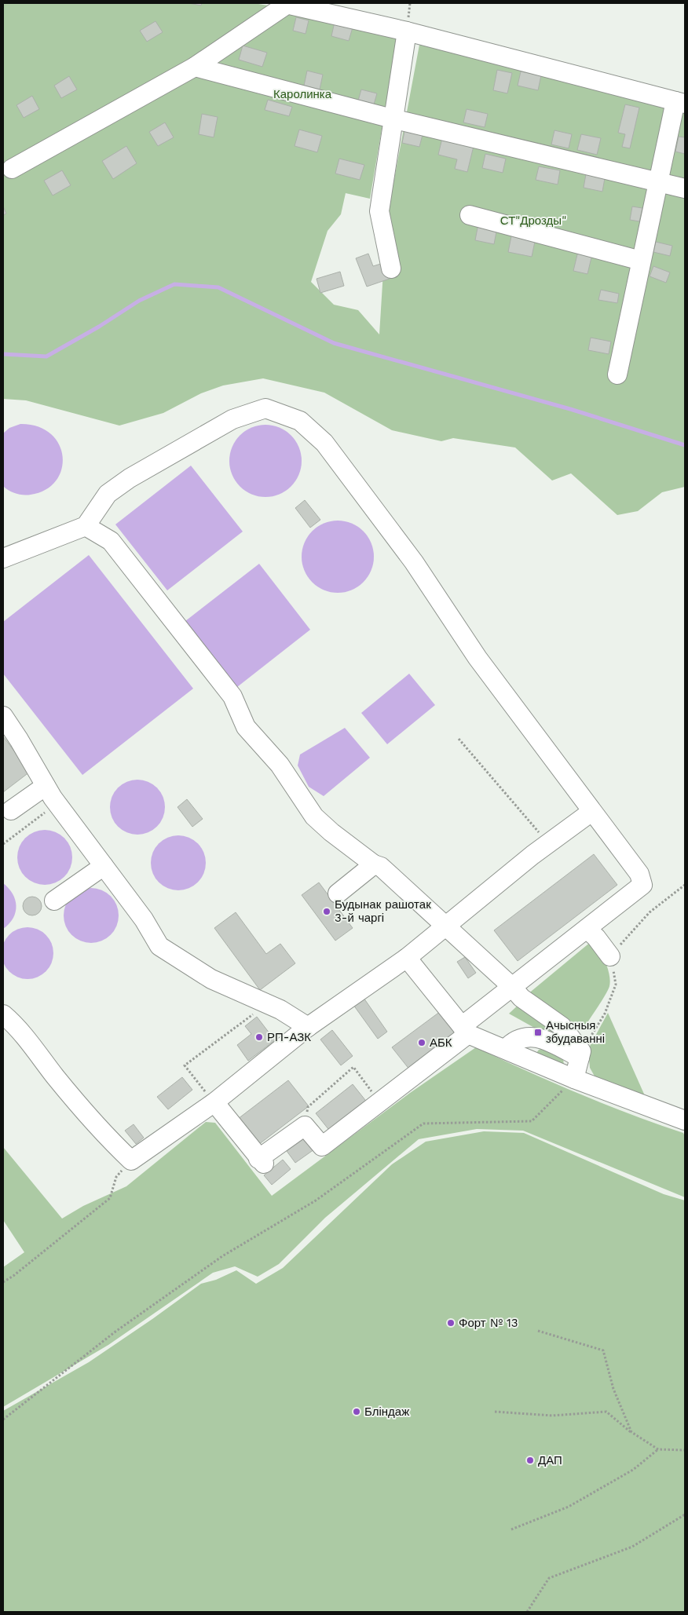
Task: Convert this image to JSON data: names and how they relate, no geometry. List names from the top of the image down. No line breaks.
{"parks":["Каролинка","СТ\"Дрозды\""],"places":{"other":["Будынак рашотак 3-й чаргі","РП-АЗК","АБК","Форт № 13","Бліндаж","ДАП"],"transit":["Ачысныя збудаванні"]}}
